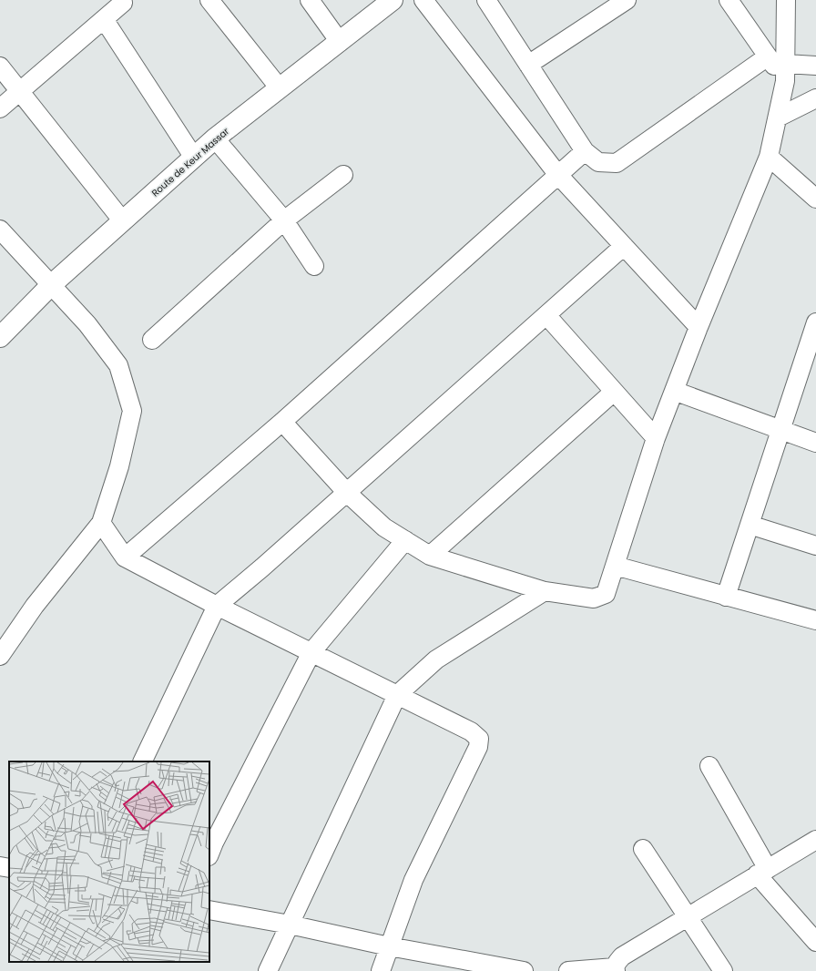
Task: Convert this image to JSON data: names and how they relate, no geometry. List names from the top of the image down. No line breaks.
{"streets":{"main road":["Route de Keur Massar"]}}
